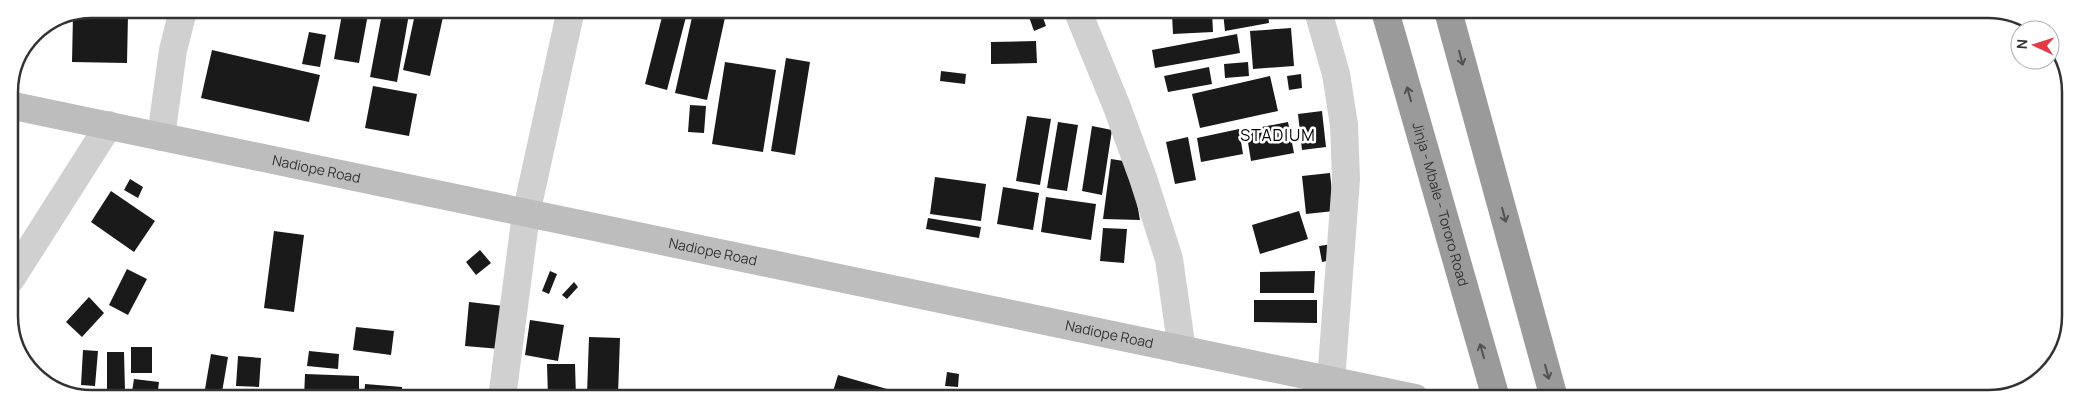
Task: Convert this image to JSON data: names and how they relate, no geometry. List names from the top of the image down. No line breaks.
{"streets":{"highway":["Jinja - Mbale - Tororo Road"],"street":["Nadiope Road"]},"districts":["STADIUM"],"north":"left"}
